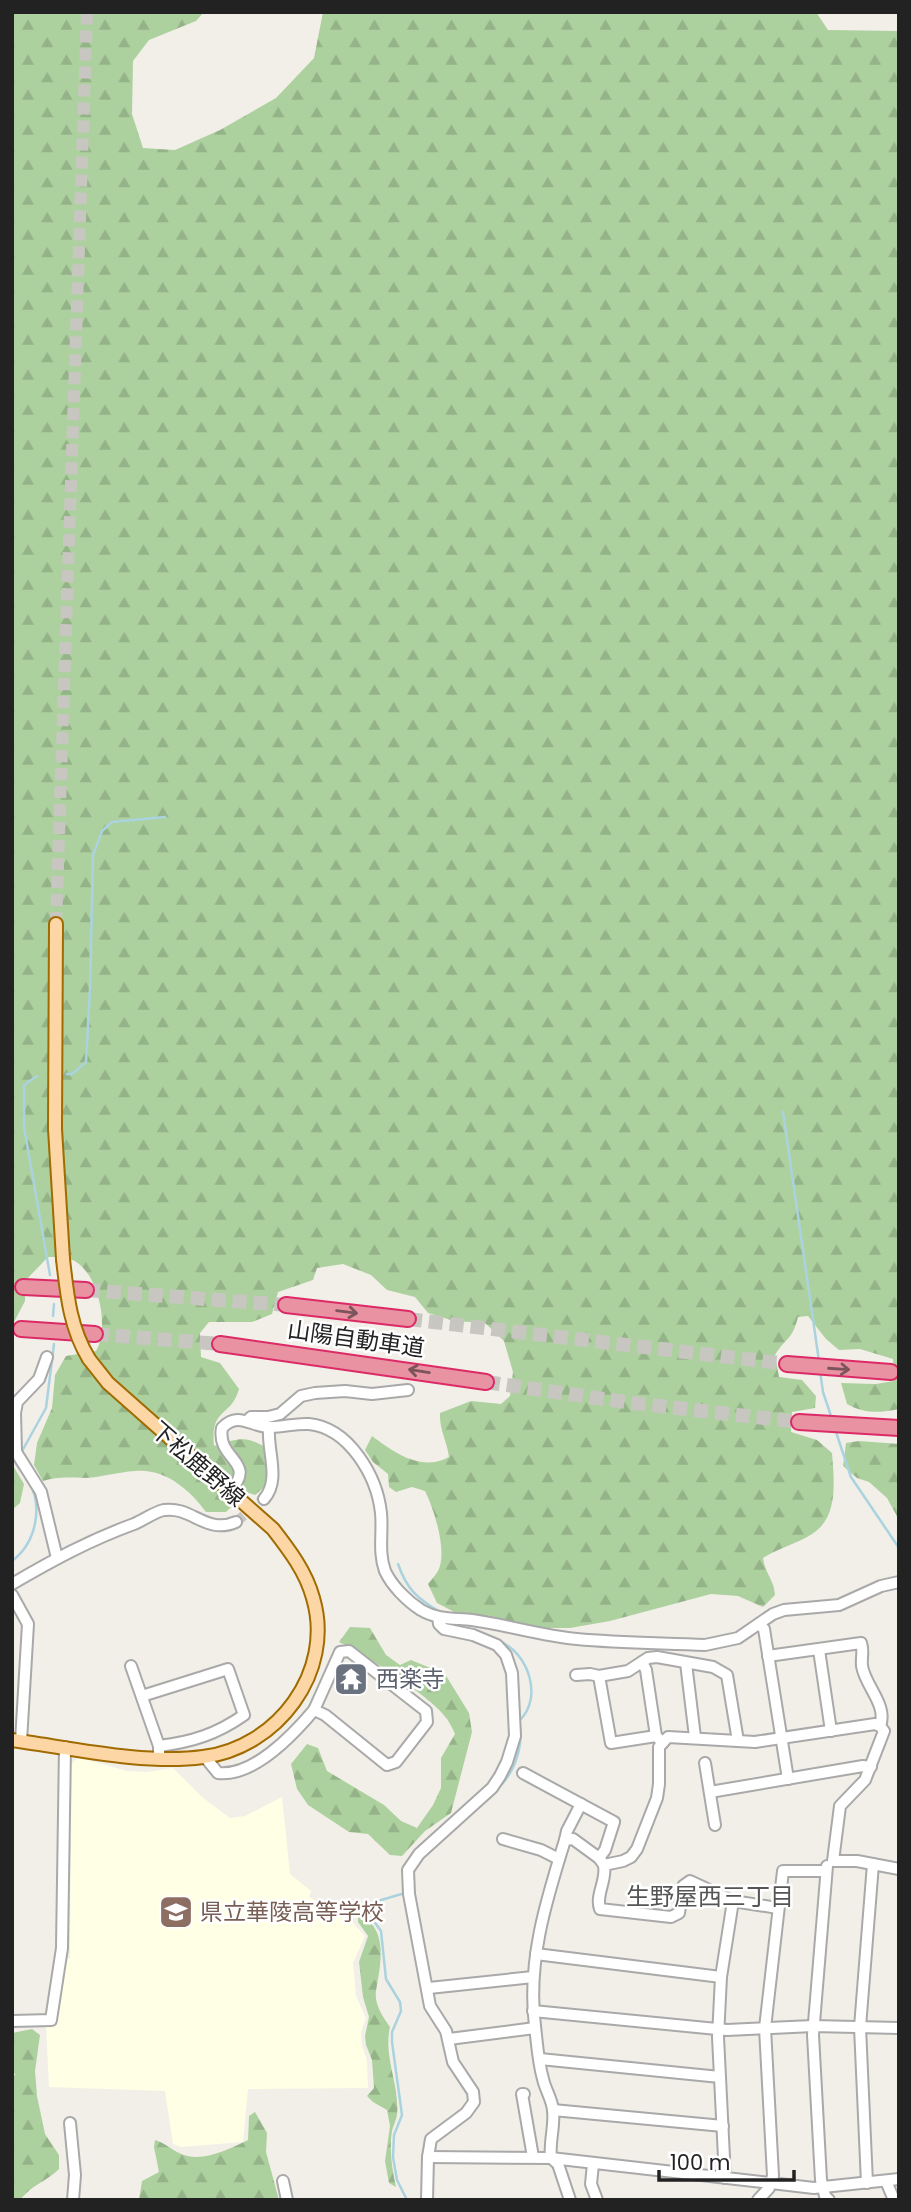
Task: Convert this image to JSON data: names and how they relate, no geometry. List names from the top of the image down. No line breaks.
{"streets":{"highway":["山陽自動車道"],"main road":["下松鹿野線"]},"districts":["生野屋西三丁目"],"places":{"temple":["西楽寺"],"school or university":["県立華陵高等学校"]},"scale_bar":"100 m"}
